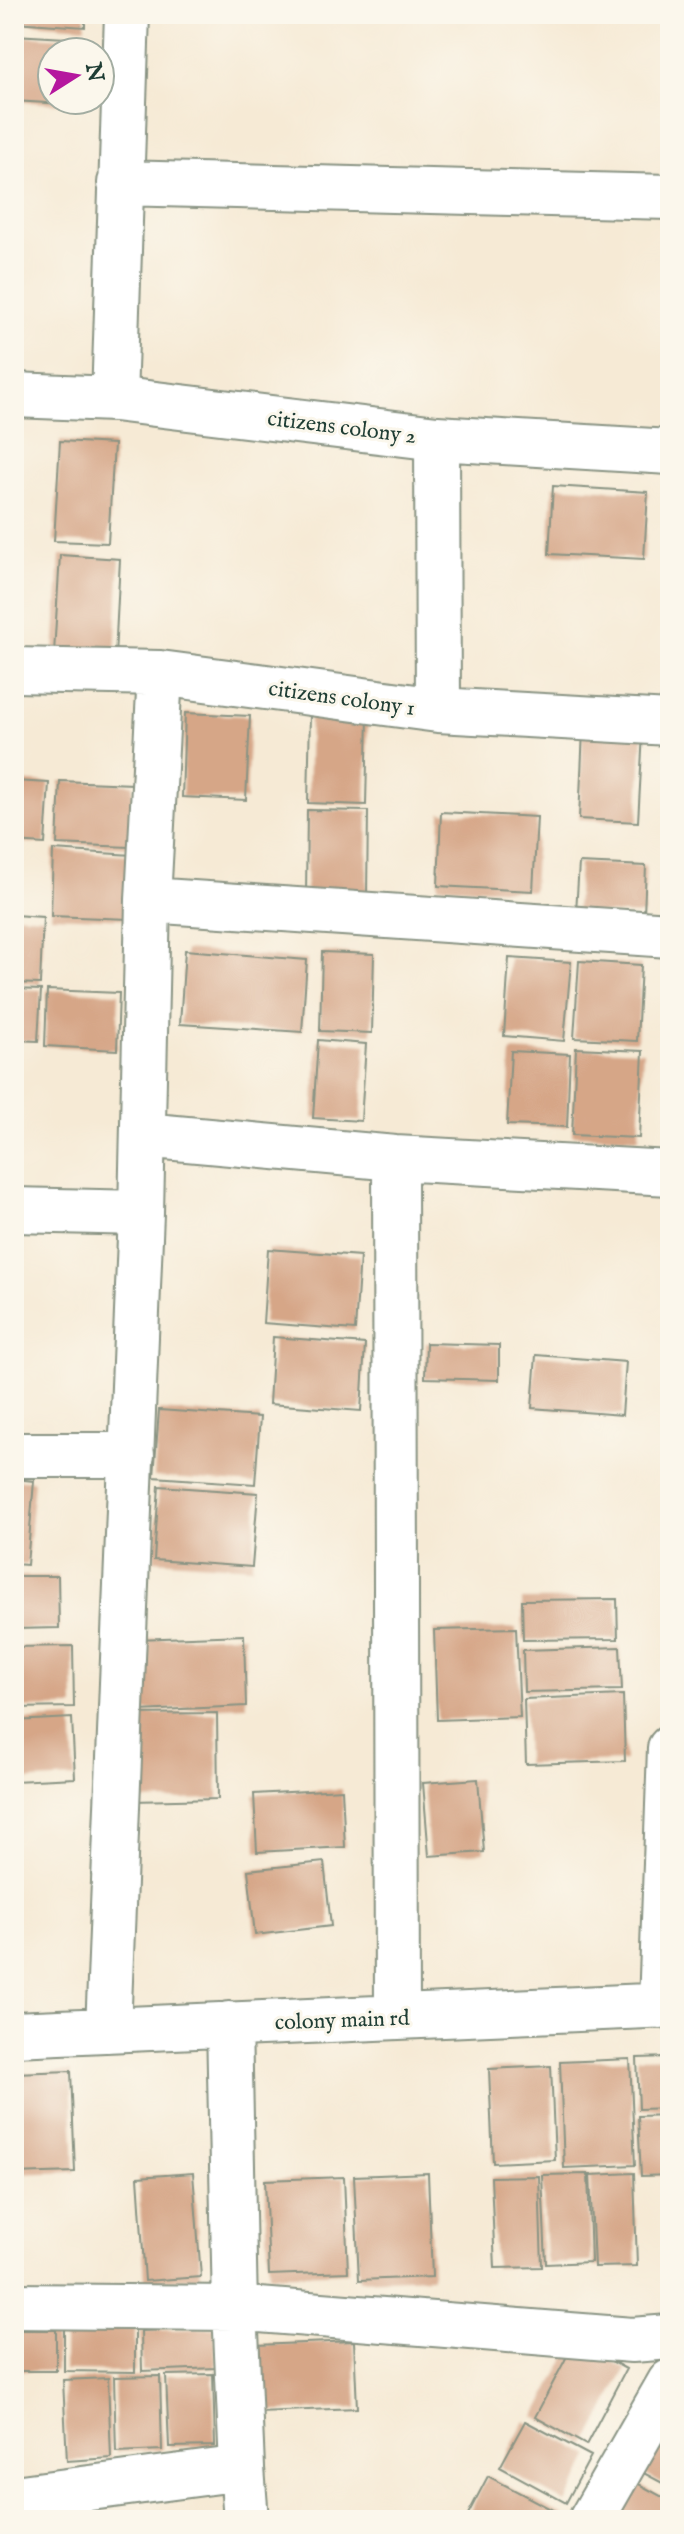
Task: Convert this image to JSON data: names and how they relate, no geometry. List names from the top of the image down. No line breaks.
{"streets":{"street":["citizens colony 2","citizens colony 1","colony main rd"]},"north":"right"}
